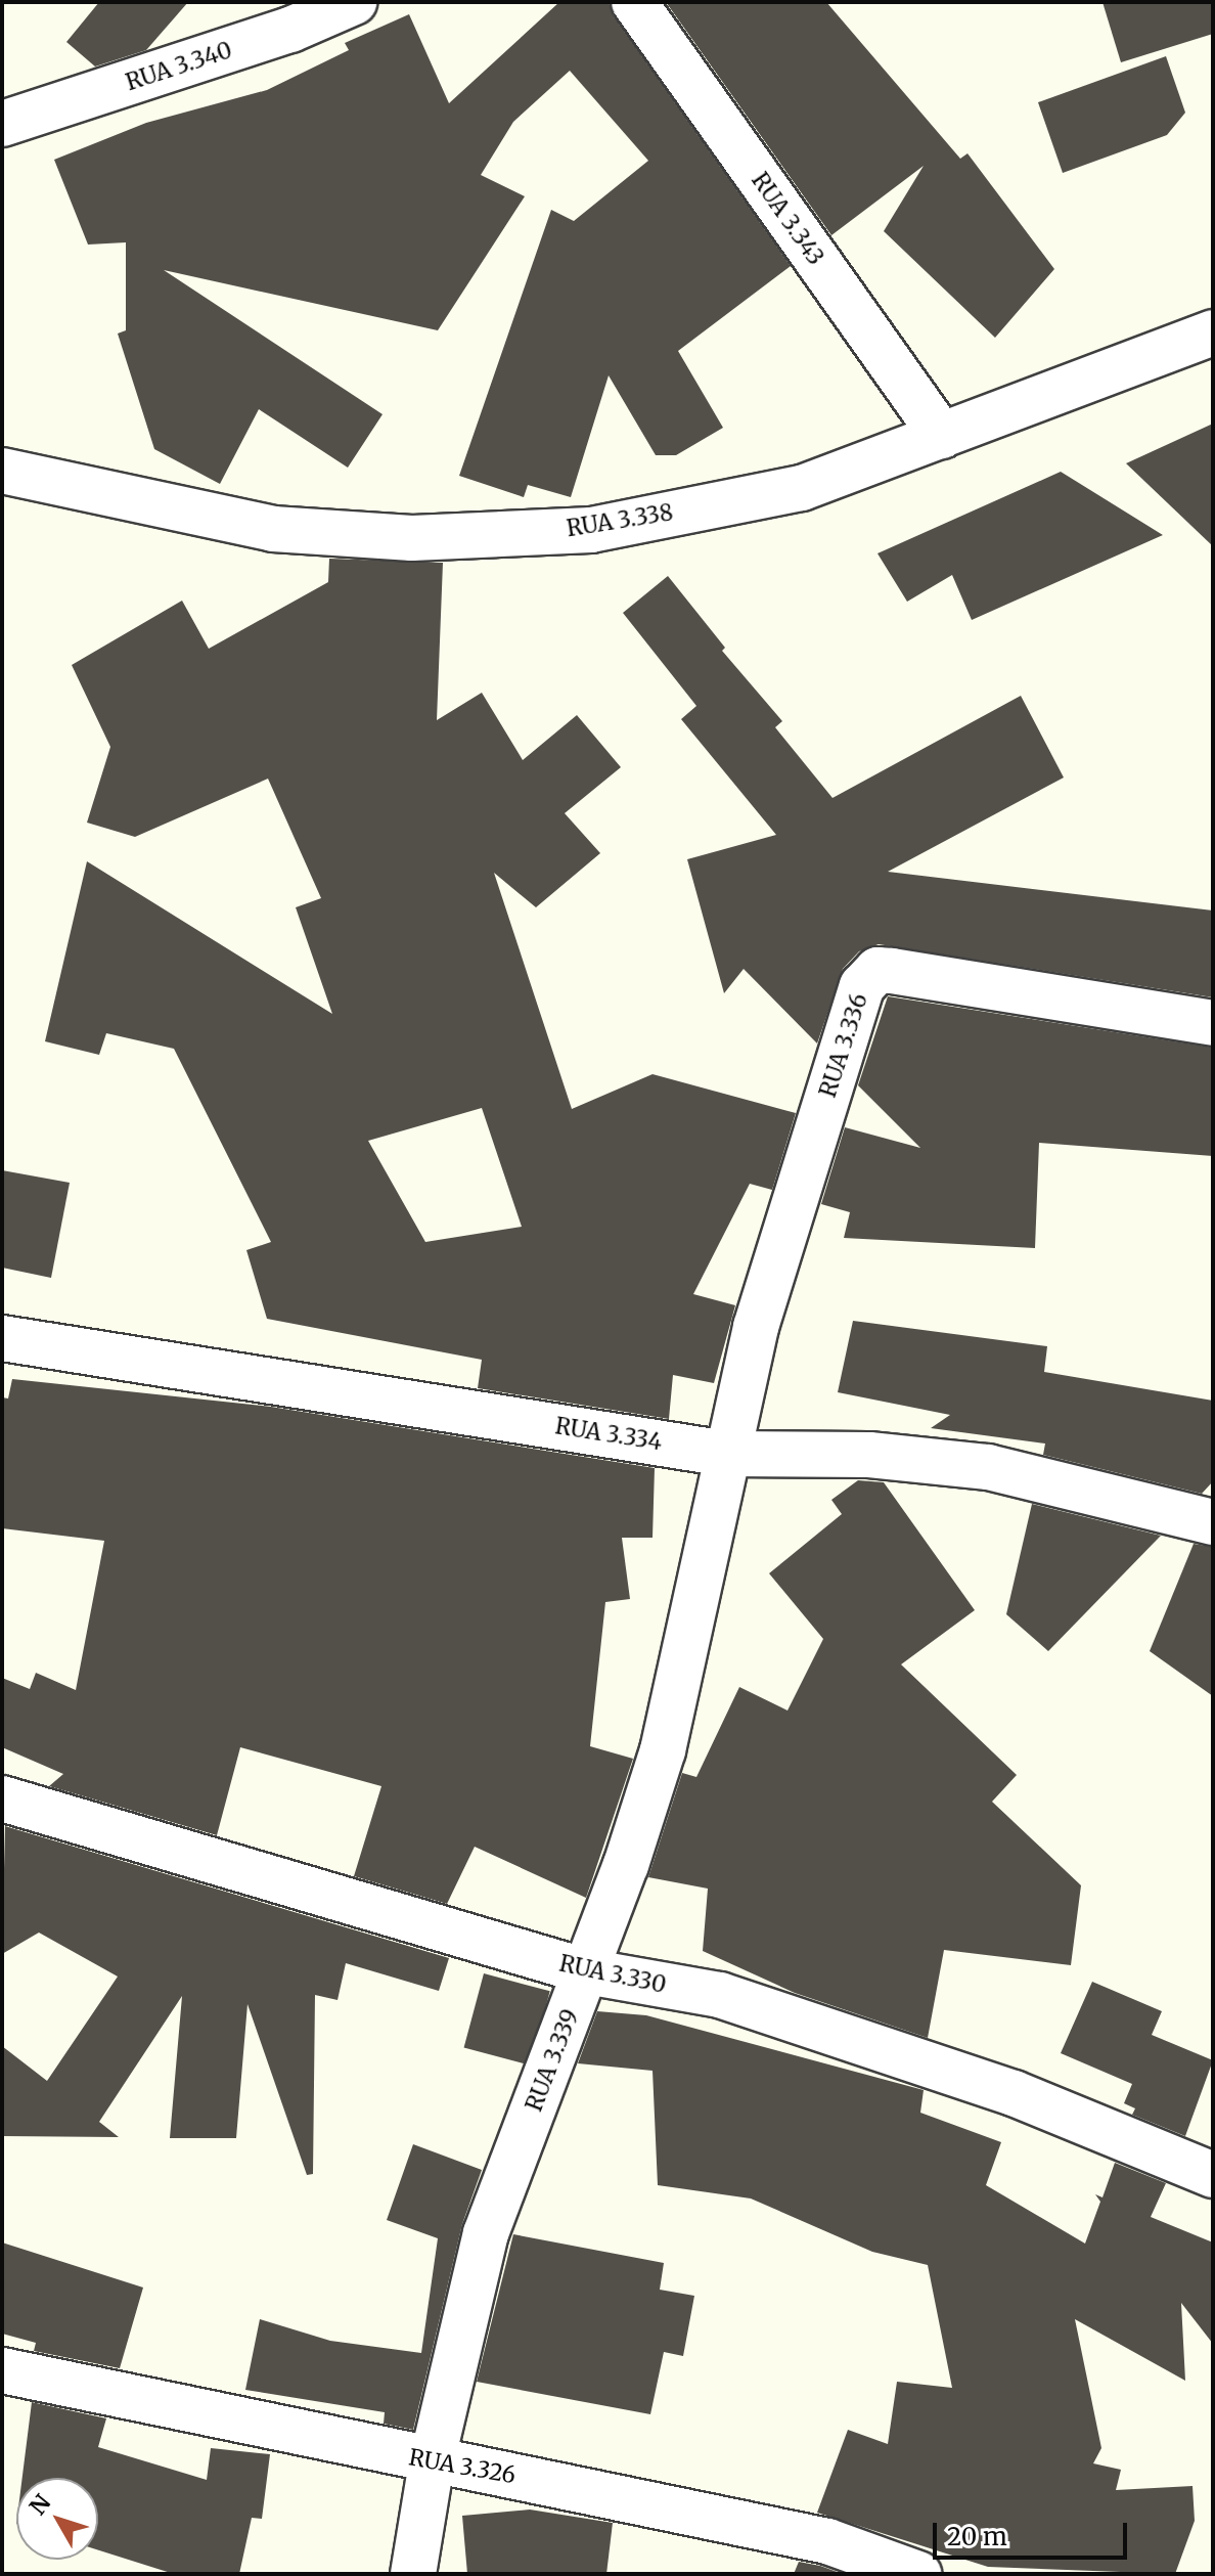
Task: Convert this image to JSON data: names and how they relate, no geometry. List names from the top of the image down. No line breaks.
{"streets":{"street":["RUA 3.340","RUA 3.343","RUA 3.338","RUA 3.336","RUA 3.334","RUA 3.330","RUA 3.339","RUA 3.326"]},"crossings":[["RUA 3.343","RUA 3.338"],["RUA 3.336","RUA 3.334"],["RUA 3.336","RUA 3.339"],["RUA 3.334","RUA 3.339"],["RUA 3.330","RUA 3.339"],["RUA 3.339","RUA 3.326"]],"scale_bar":"20 m","north":"top left"}
